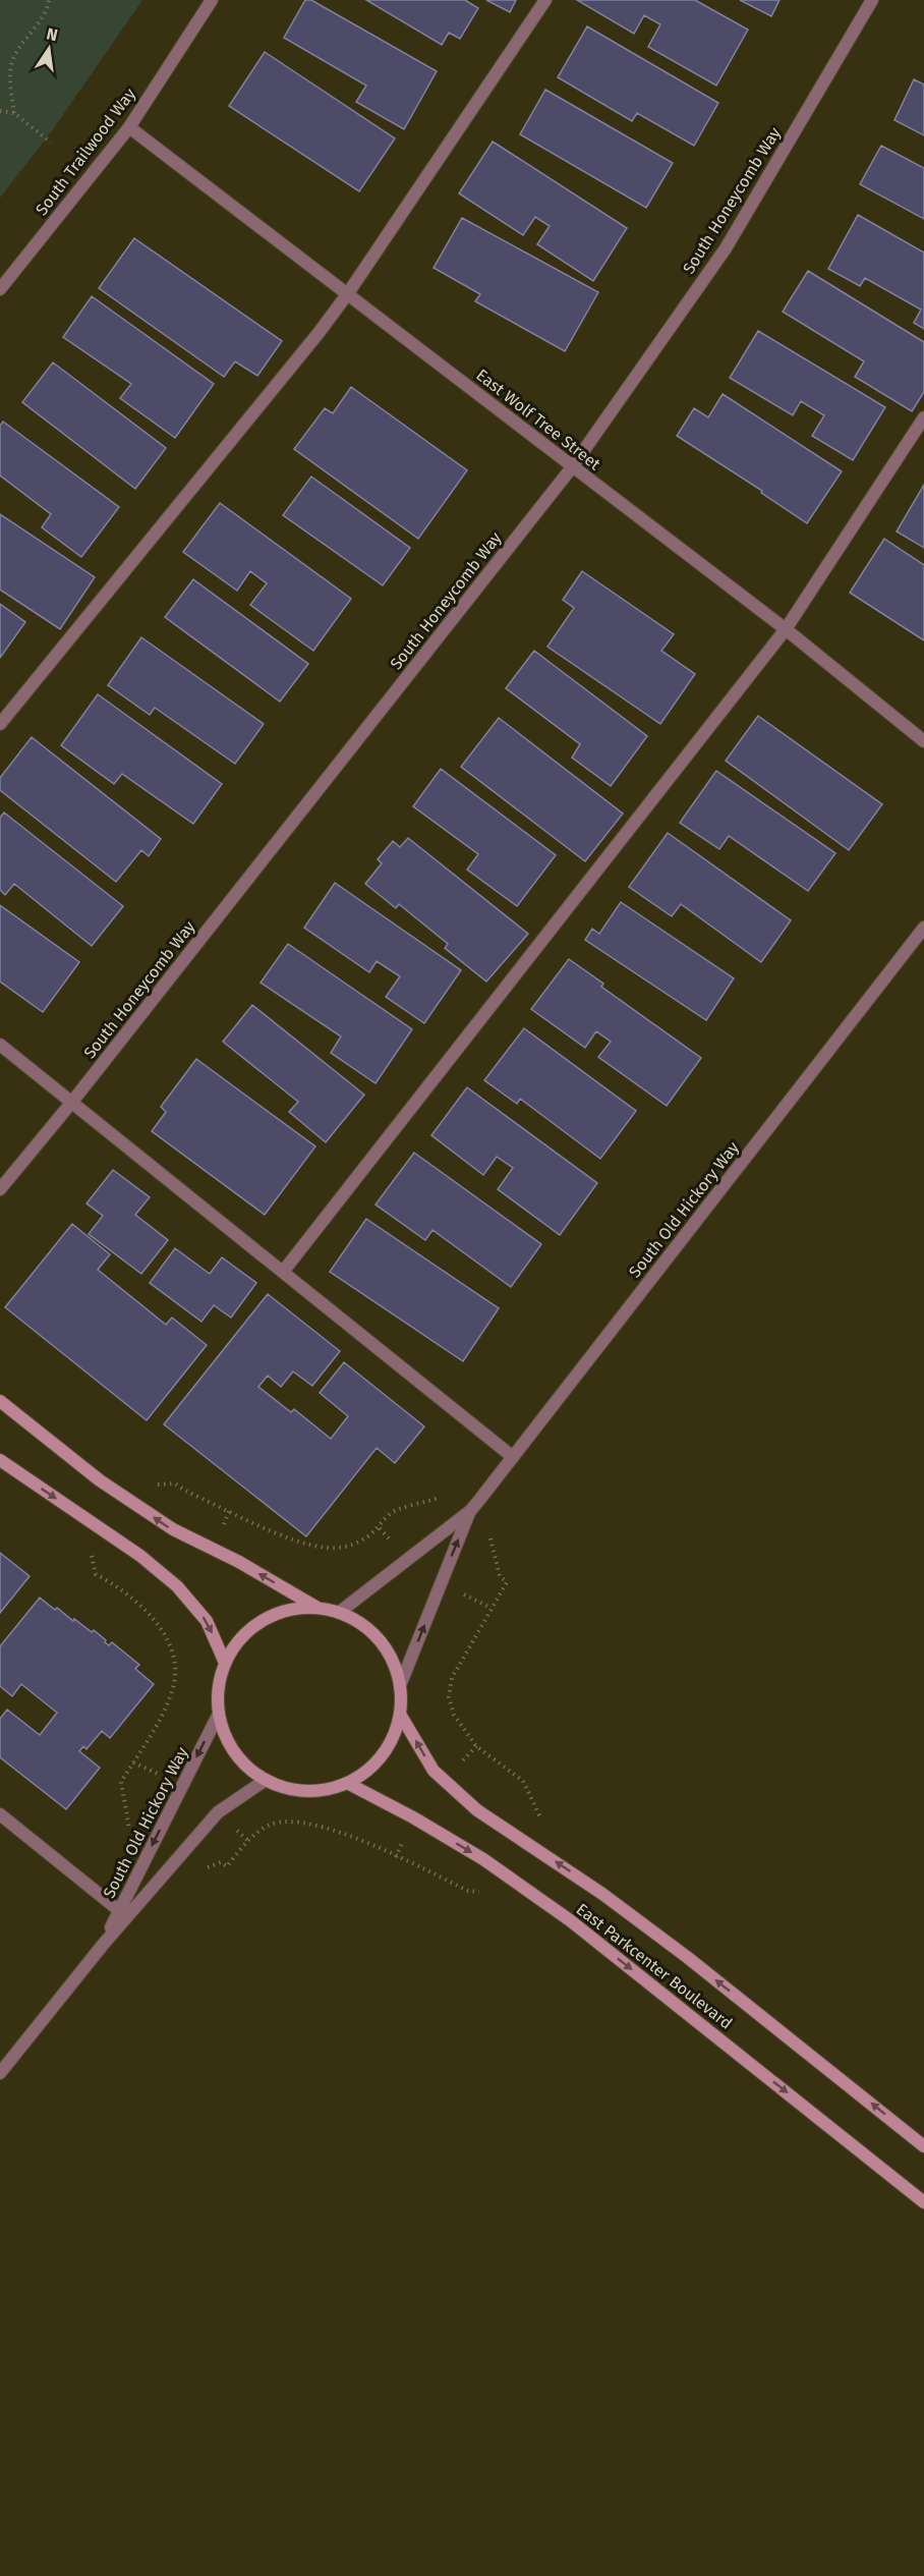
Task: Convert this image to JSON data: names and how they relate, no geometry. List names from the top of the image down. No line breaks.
{"streets":{"street":["South Trailwood Way","South Honeycomb Way","East Wolf Tree Street","South Old Hickory Way","East Parkcenter Boulevard"]},"crossings":[["South Trailwood Way","East Wolf Tree Street"],["South Honeycomb Way","East Wolf Tree Street"],["South Old Hickory Way","East Parkcenter Boulevard"]],"north":"top"}
